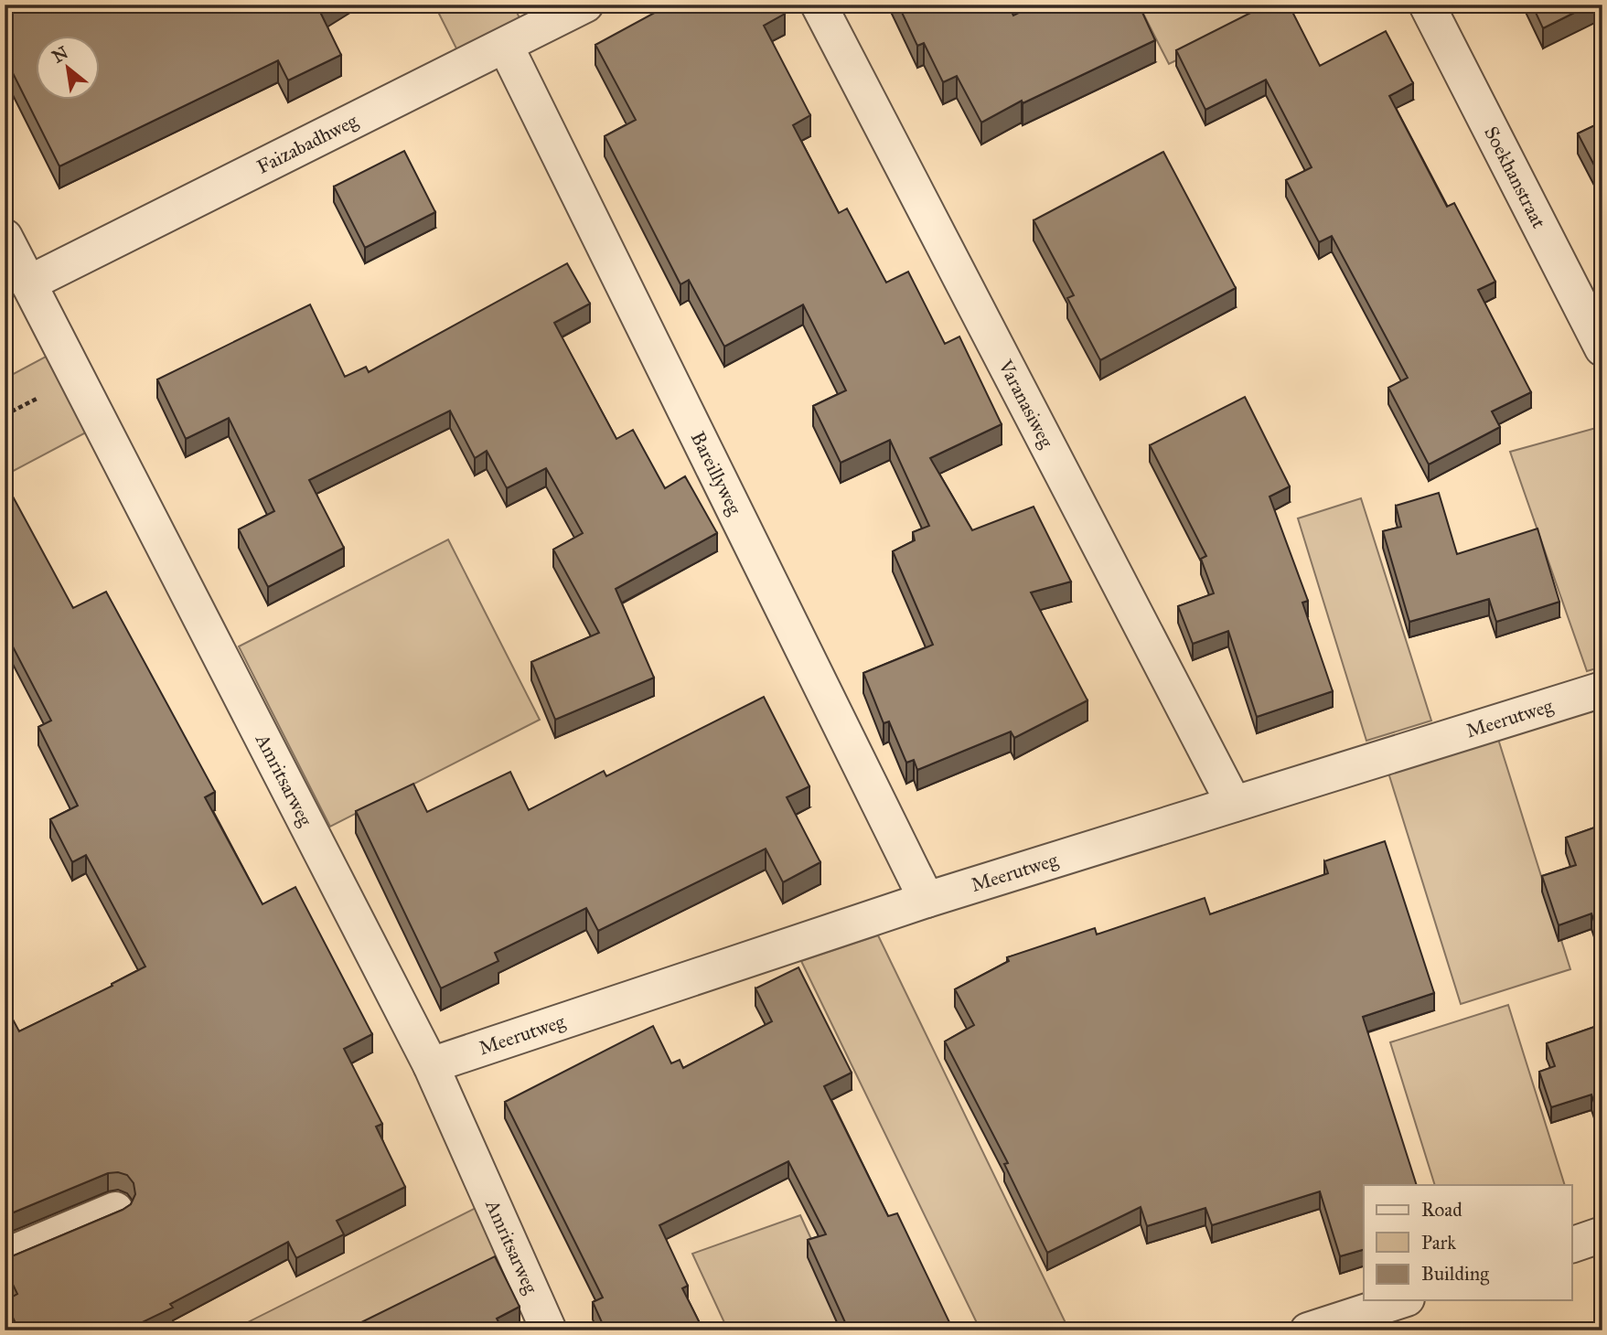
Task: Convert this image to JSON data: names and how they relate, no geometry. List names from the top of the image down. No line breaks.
{"streets":{"street":["Faizabadhweg","Soekhanstraat","Varanasiweg","Bareillyweg","Meerutweg","Amritsarweg"]},"crossings":[["Faizabadhweg","Bareillyweg"],["Faizabadhweg","Amritsarweg"],["Varanasiweg","Meerutweg"],["Bareillyweg","Meerutweg"],["Meerutweg","Amritsarweg"]],"legend":["Road","Park","Building"],"north":"top left"}
